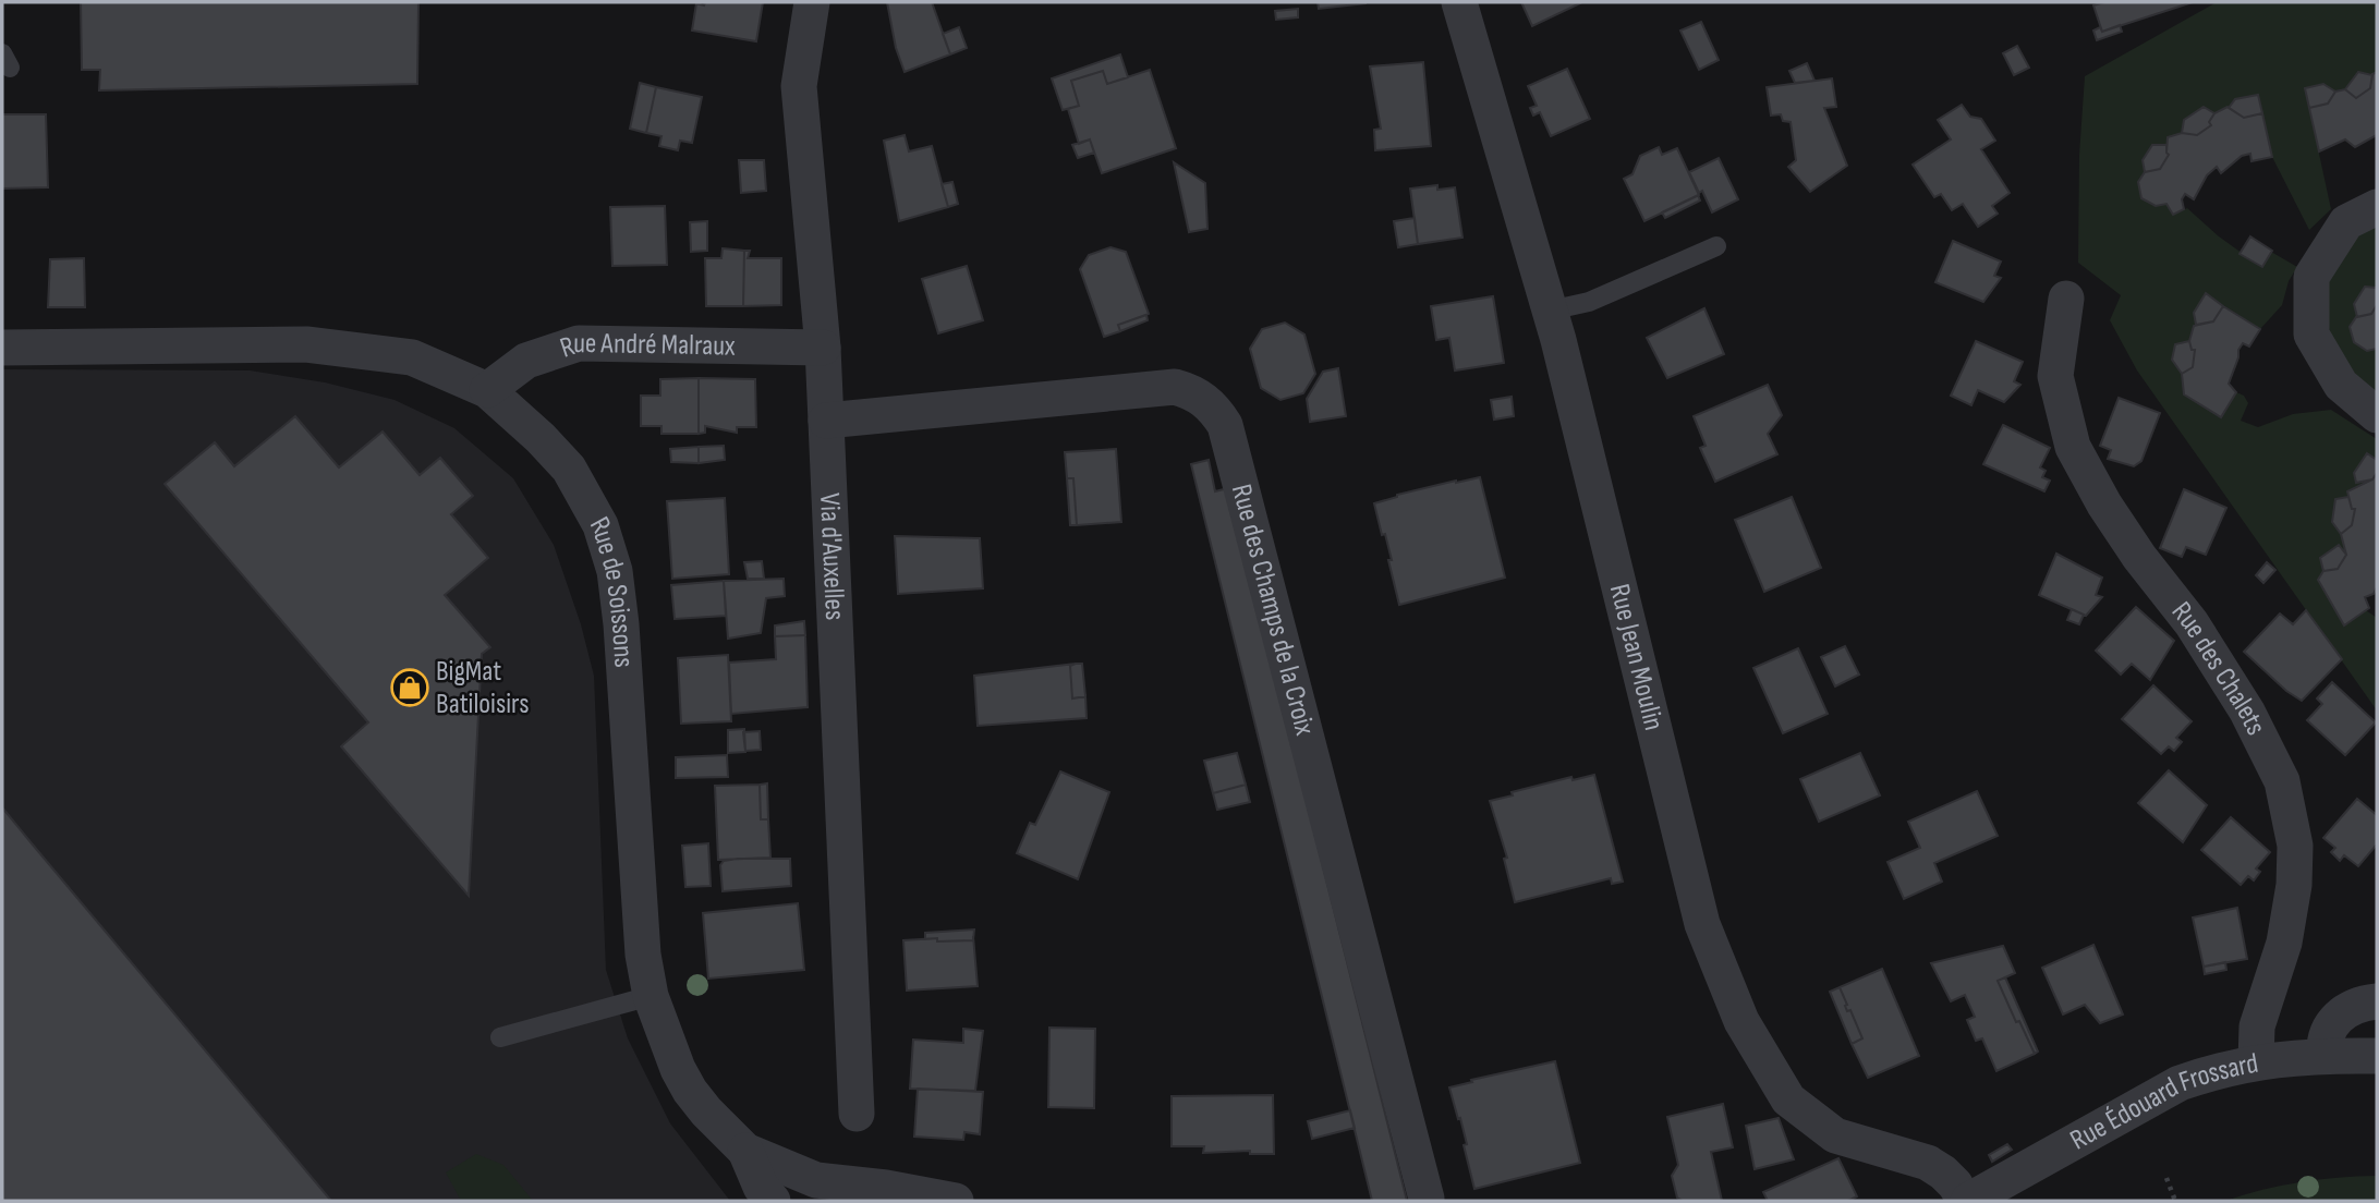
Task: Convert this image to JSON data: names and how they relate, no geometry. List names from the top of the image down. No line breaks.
{"streets":{"street":["Rue André Malraux","Via d'Auxelles","Rue de Soissons","Rue des Champs de la Croix","Rue Jean Moulin","Rue des Chalets","Rue Édouard Frossard"]},"crossings":[["Rue André Malraux","Via d'Auxelles"],["Rue André Malraux","Rue de Soissons"],["Via d'Auxelles","Rue des Champs de la Croix"],["Rue Jean Moulin","Rue Édouard Frossard"],["Rue des Chalets","Rue Édouard Frossard"]],"places":{"shop":["BigMat Batiloisirs"]}}
